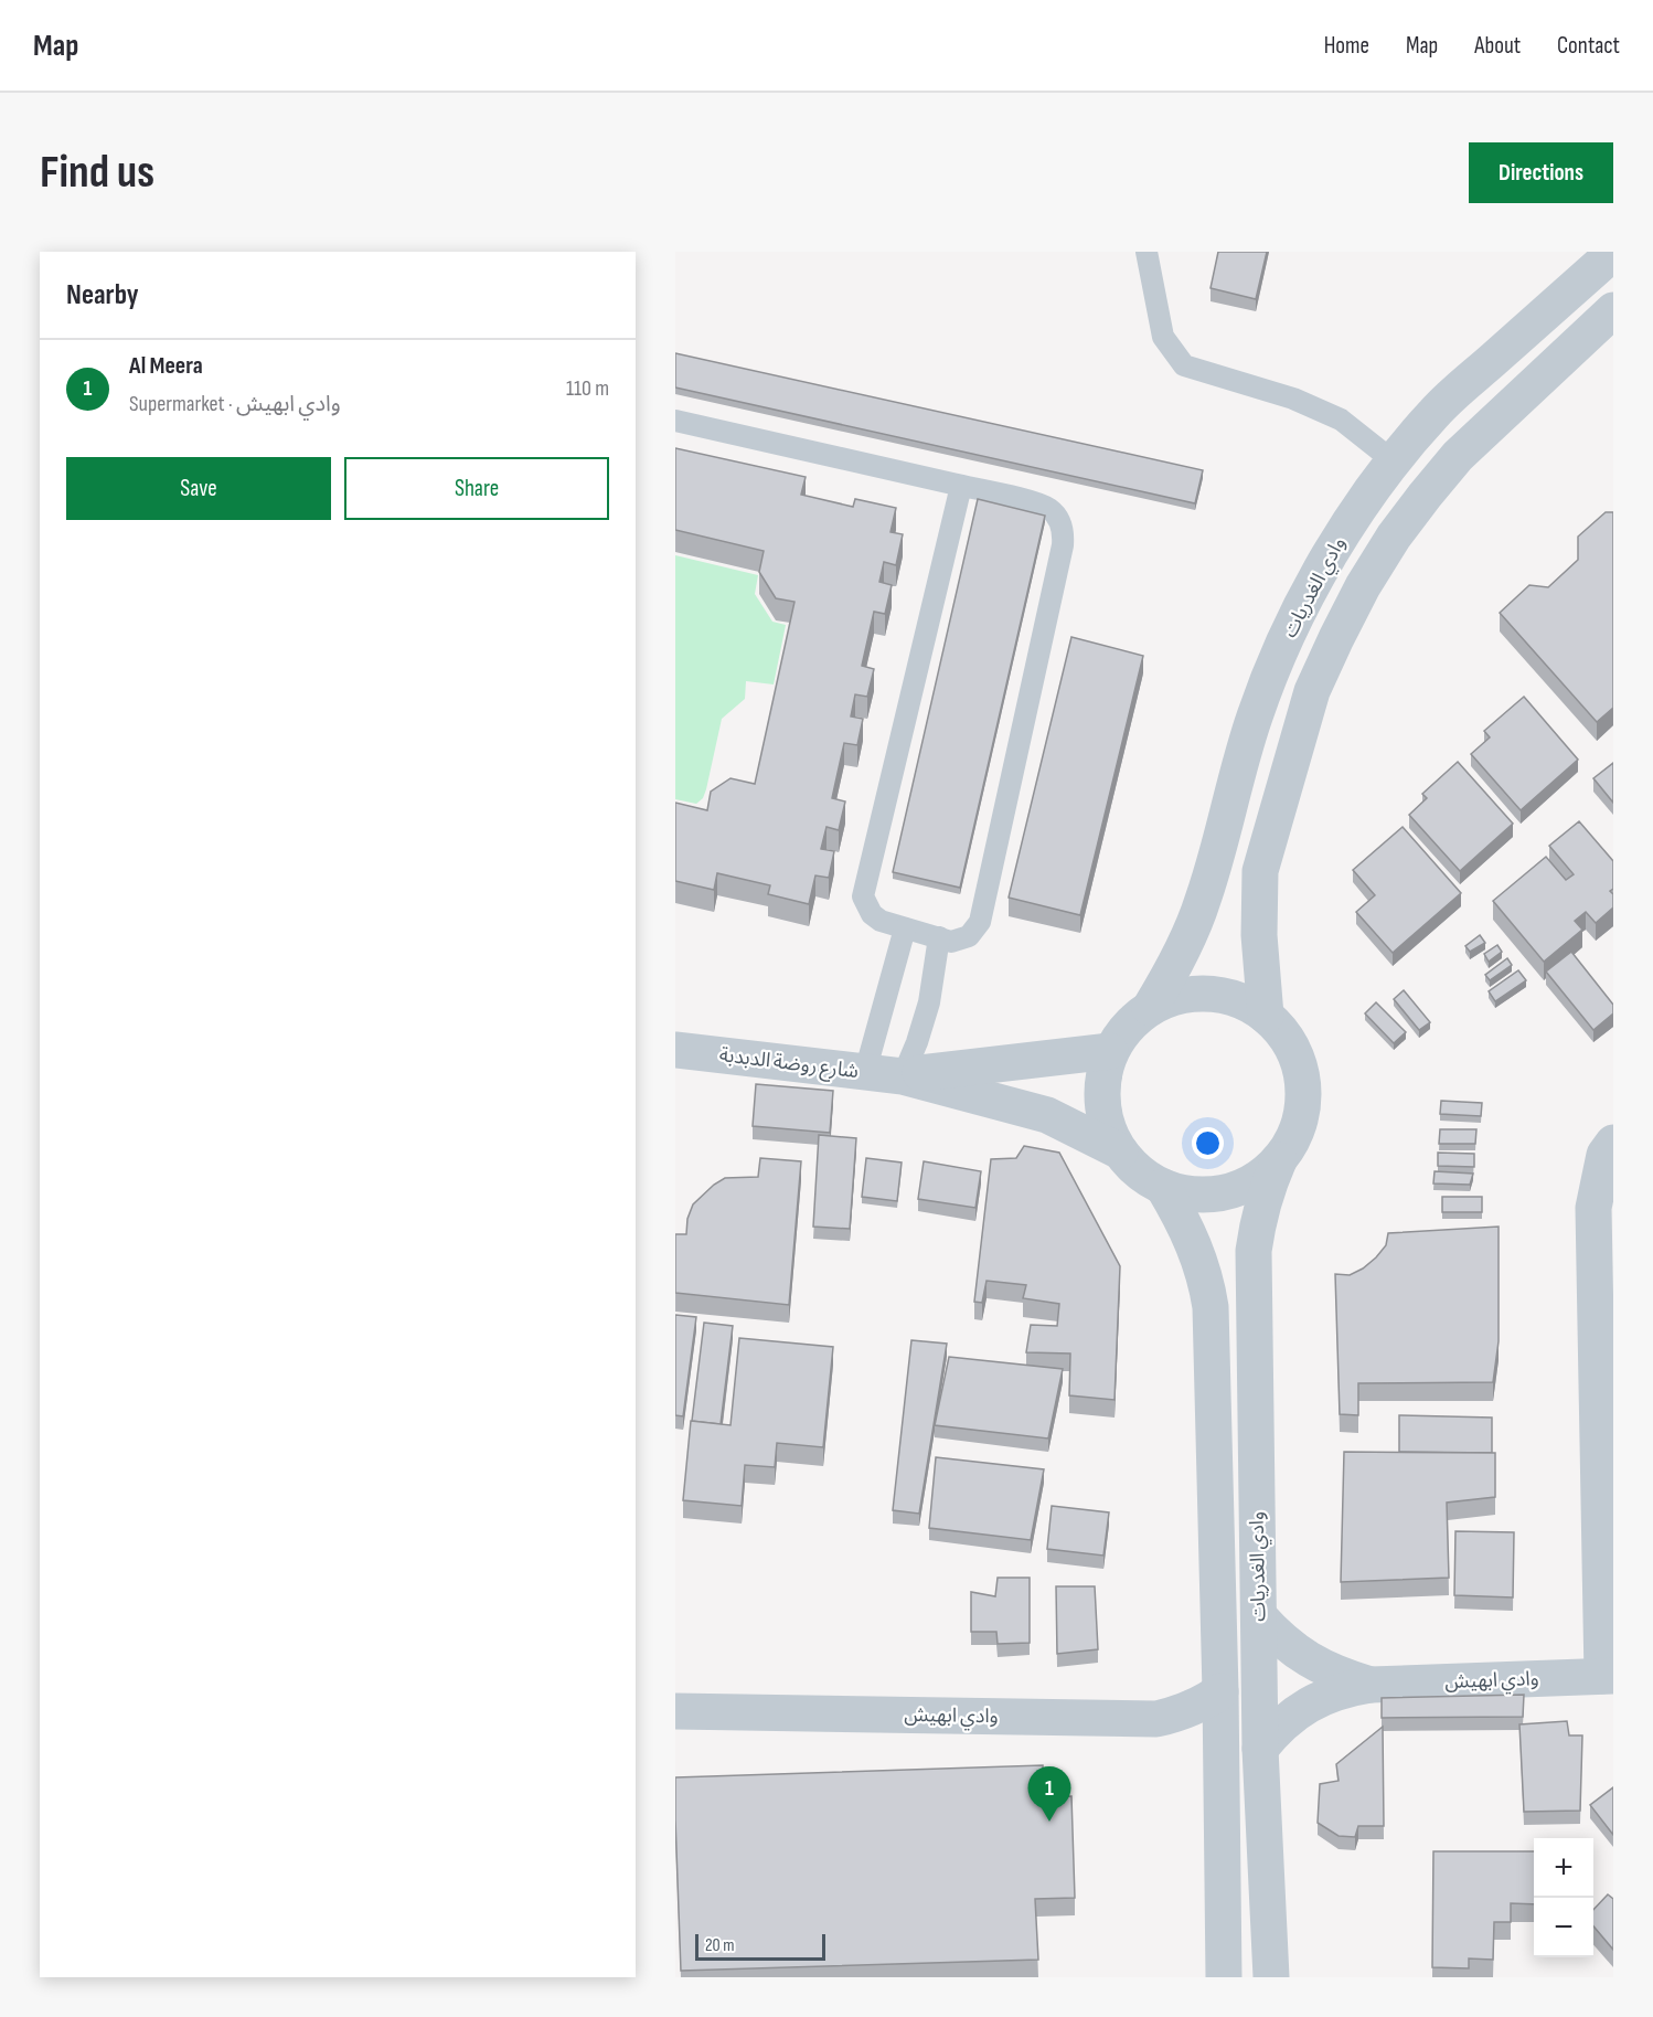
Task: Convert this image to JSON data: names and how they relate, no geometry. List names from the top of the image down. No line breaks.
{"streets":{"street":["وادي الغدريات","شارع روضة الدبدبة","وادي ابهيش"]},"crossings":[["وادي الغدريات","شارع روضة الدبدبة"],["وادي الغدريات","وادي ابهيش"]],"scale_bar":"20 m","page":{"header":"Map","nav":["Home","Map","About","Contact"],"buttons":["Directions",["Save","Share"]],"title":"Find us","heading":"Nearby","list":[{"mark":"1","name":"Al Meera","note":"Supermarket · وادي ابهيش","value":"110 m"}],"pins":"1","map_buttons":["+","−"],"scale":"20 m"}}
